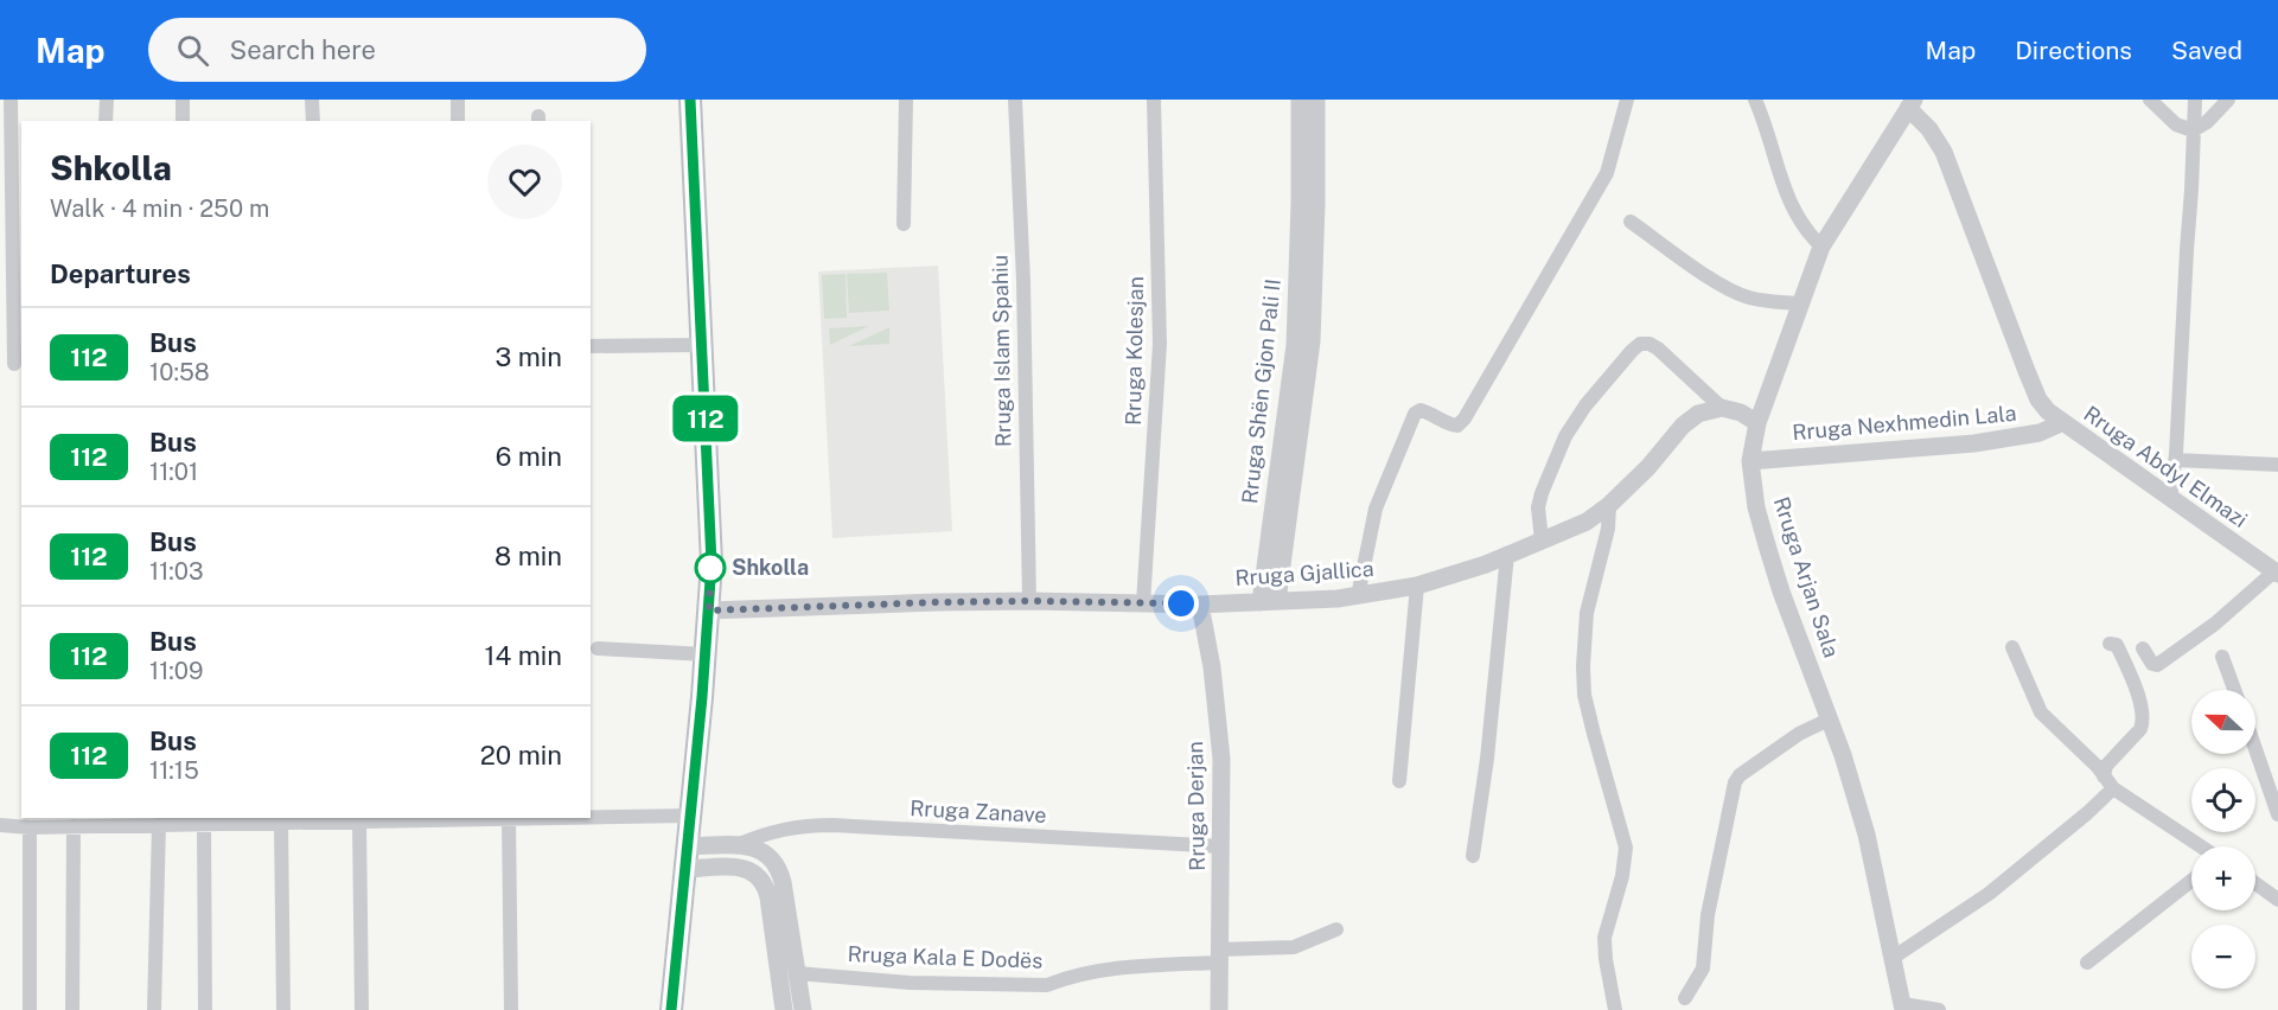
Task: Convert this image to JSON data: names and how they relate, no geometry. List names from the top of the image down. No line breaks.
{"streets":{"street":["Rruga Islam Spahiu","Rruga Kolesjan","Rruga Shën Gjon Pali II","Rruga Nexhmedin Lala","Rruga Abdyl Elmazi","Rruga Gjallica","Rruga Arjan Sala","Rruga Derjan","Rruga Zanave","Rruga Kala E Dodës"]},"crossings":[["Rruga Islam Spahiu","Rruga Gjallica"],["Rruga Kolesjan","Rruga Gjallica"],["Rruga Shën Gjon Pali II","Rruga Gjallica"],["Rruga Nexhmedin Lala","Rruga Abdyl Elmazi"],["Rruga Nexhmedin Lala","Rruga Arjan Sala"],["Rruga Abdyl Elmazi","Rruga Arjan Sala"],["Rruga Gjallica","Rruga Derjan"],["Rruga Derjan","Rruga Zanave"],["Rruga Derjan","Rruga Kala E Dodës"]],"places":["Shkolla"],"lines":["bus line 112"],"north":"left","page":{"header":"Map","search":"Search here","nav":["Map","Directions","Saved"],"on_map":"112","heading":[["Shkolla","Walk · 4 min · 250 m"],"Departures"],"list":[{"mark":"112","name":"Bus","note":"10:58","value":"3 min"},{"mark":"112","name":"Bus","note":"11:01","value":"6 min"},{"mark":"112","name":"Bus","note":"11:03","value":"8 min"},{"mark":"112","name":"Bus","note":"11:09","value":"14 min"},{"mark":"112","name":"Bus","note":"11:15","value":"20 min"}],"map_buttons":["+","−"]}}
